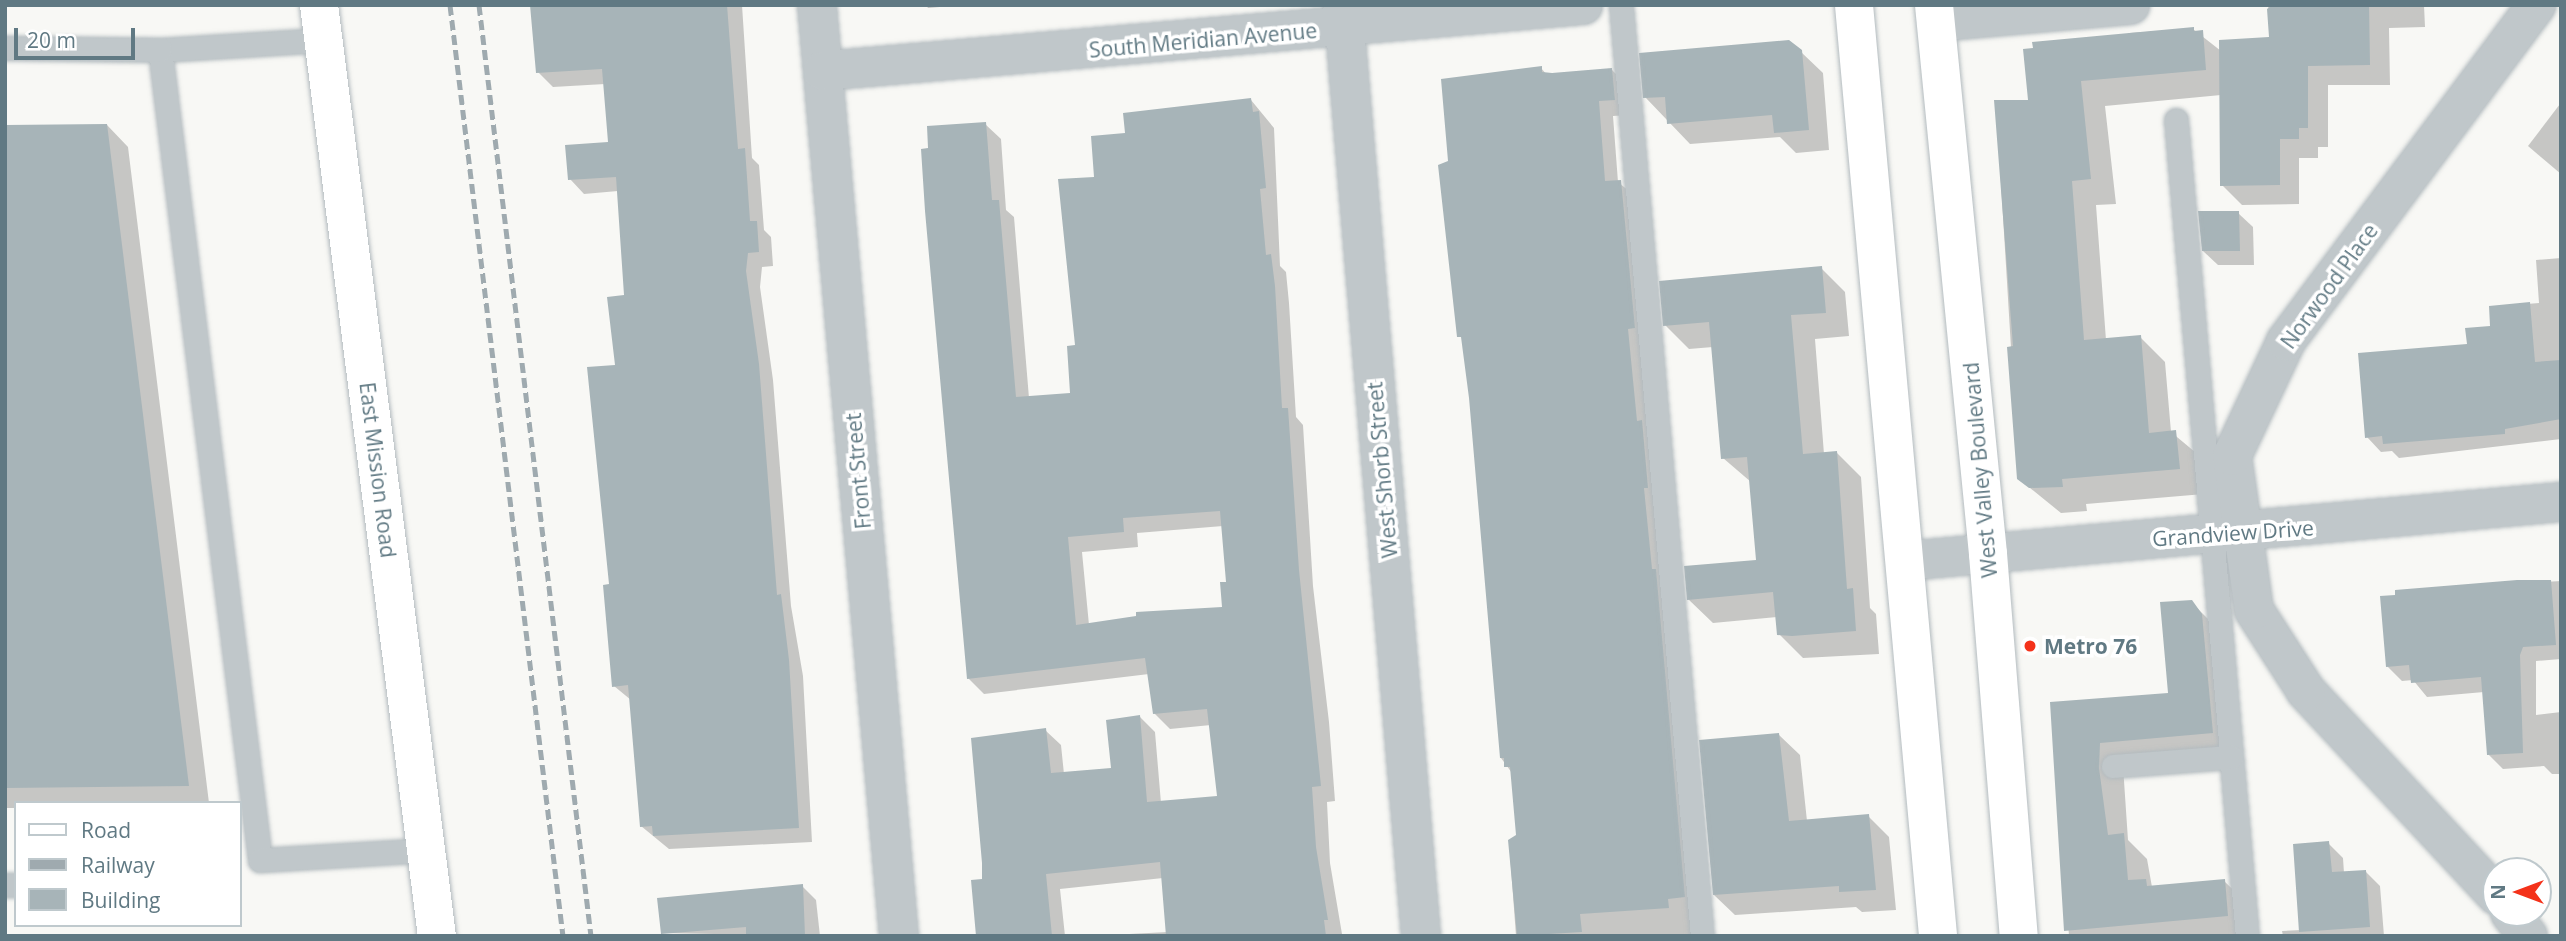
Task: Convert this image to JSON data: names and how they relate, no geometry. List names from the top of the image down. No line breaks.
{"streets":{"main road":["East Mission Road","West Valley Boulevard"],"street":["South Meridian Avenue","Norwood Place","West Shorb Street","Front Street","Grandview Drive"]},"crossings":[["South Meridian Avenue","West Shorb Street"],["South Meridian Avenue","Front Street"],["Norwood Place","Grandview Drive"],["West Valley Boulevard","Grandview Drive"]],"places":["Metro 76"],"legend":["Road","Railway","Building"],"scale_bar":"20 m","north":"left"}
